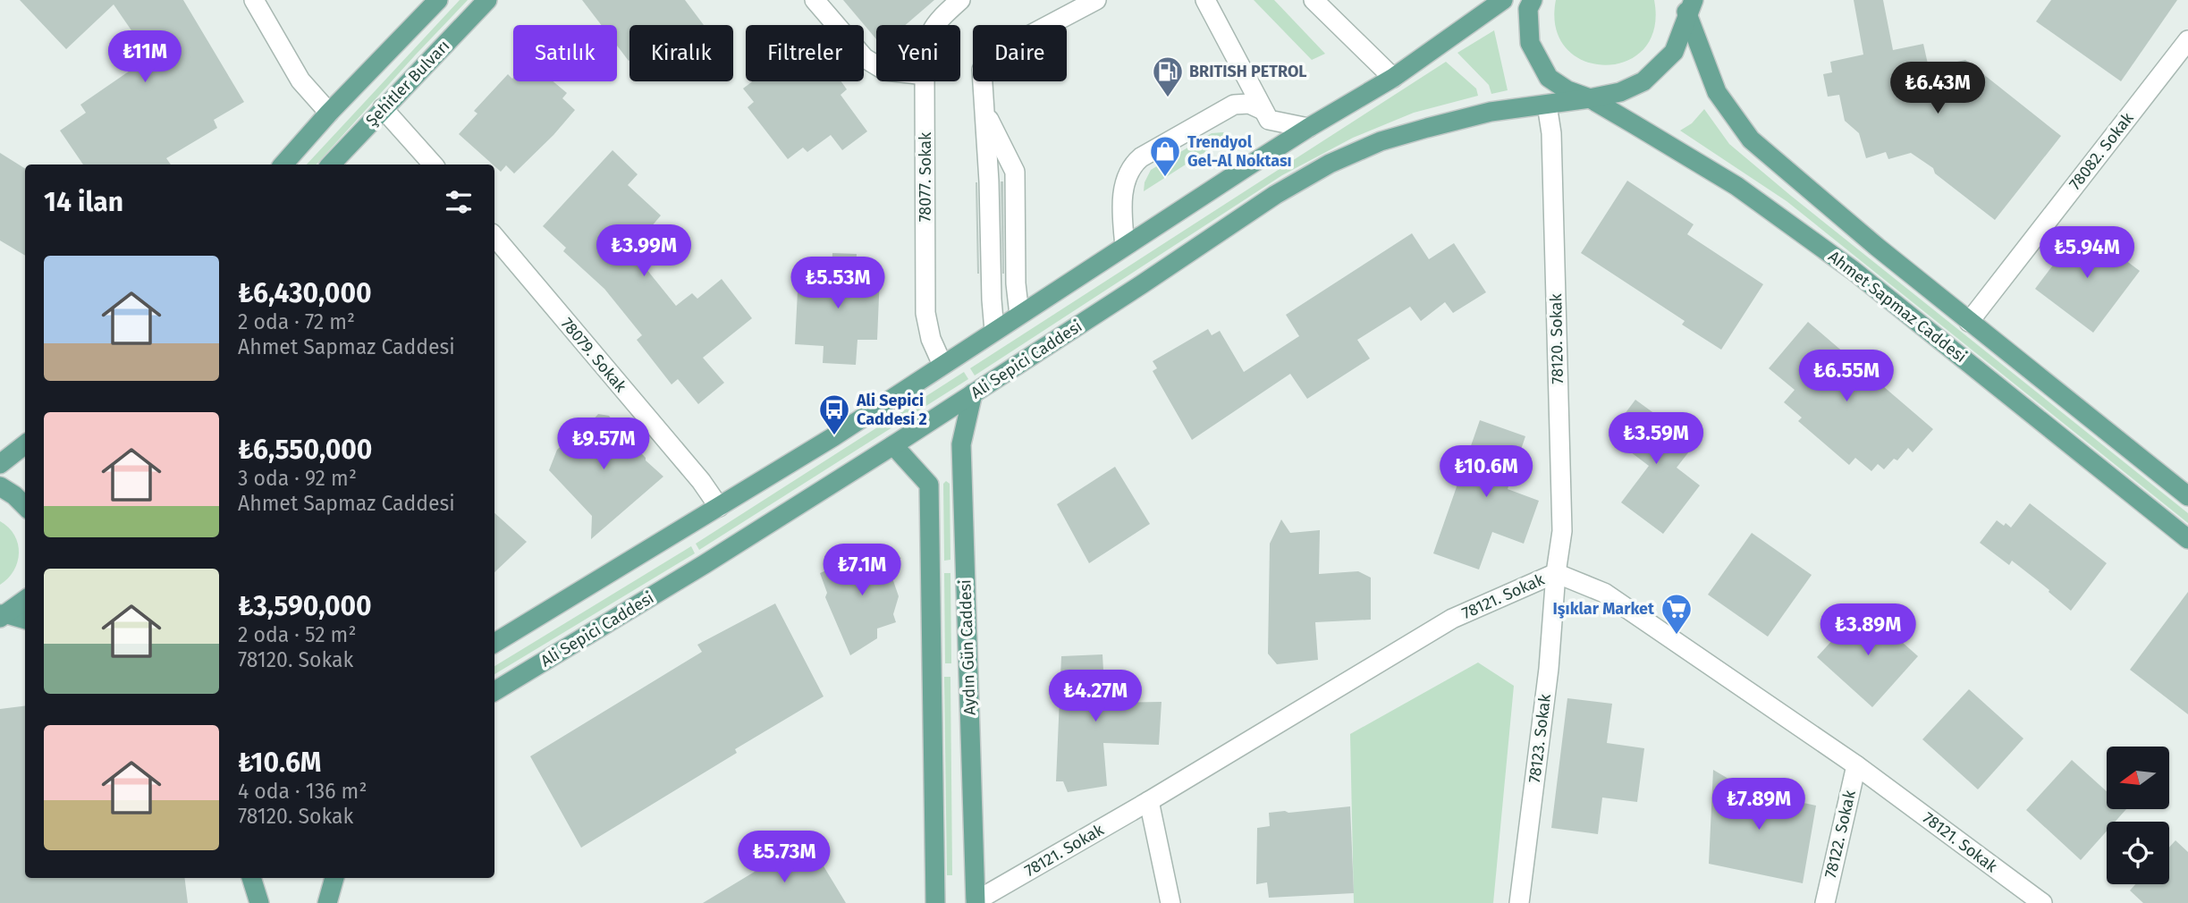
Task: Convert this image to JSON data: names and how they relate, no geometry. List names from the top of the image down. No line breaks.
{"streets":{"main road":["Şehitler Bulvarı","Ahmet Sapmaz Caddesi","Ali Sepici Caddesi","Aydın Gün Caddesi"],"street":["78082. Sokak","78077. Sokak","78120. Sokak","78079. Sokak","78121. Sokak","78123. Sokak","78122. Sokak"]},"crossings":[["78082. Sokak","Ahmet Sapmaz Caddesi"],["Ahmet Sapmaz Caddesi","Ali Sepici Caddesi"],["78120. Sokak","Ali Sepici Caddesi"],["78120. Sokak","78121. Sokak"],["78120. Sokak","78123. Sokak"],["Ali Sepici Caddesi","Aydın Gün Caddesi"],["78121. Sokak","Aydın Gün Caddesi"],["78121. Sokak","78123. Sokak"],["78121. Sokak","78122. Sokak"]],"places":{"fuel station":["BRITISH PETROL"],"shop":["Trendyol Gel-Al Noktası"],"bus stop":["Ali Sepici Caddesi 2"],"supermarket":["Işıklar Market"]},"north":"left","page":{"chip":["Satılık","Kiralık","Filtreler","Yeni","Daire"],"price":["₺11M","₺6.43M","₺3.99M","₺5.94M","₺5.53M","₺6.55M","₺3.59M","₺9.57M","₺10.6M","₺7.1M","₺3.89M","₺4.27M","₺7.89M","₺5.73M"],"heading":"14 ilan","list":[{"name":"₺6,430,000","note":"2 oda · 72 m² · Ahmet Sapmaz Caddesi"},{"name":"₺6,550,000","note":"3 oda · 92 m² · Ahmet Sapmaz Caddesi"},{"name":"₺3,590,000","note":"2 oda · 52 m² · 78120. Sokak"},{"name":"₺10.6M","note":"4 oda · 136 m² · 78120. Sokak"}]}}
